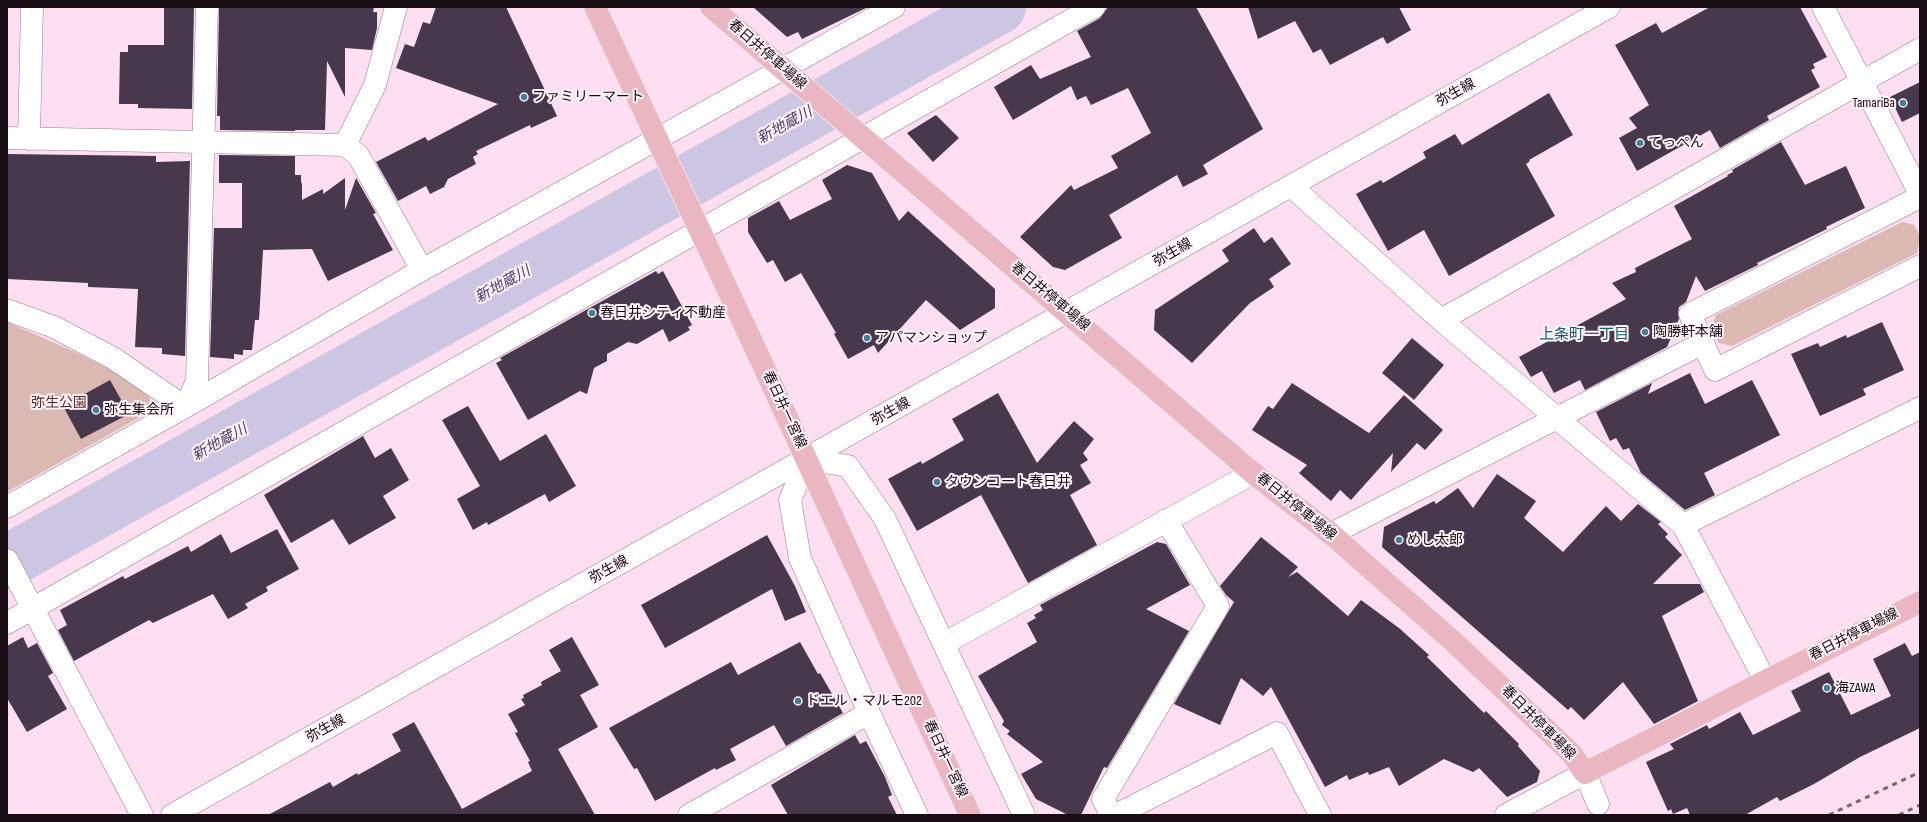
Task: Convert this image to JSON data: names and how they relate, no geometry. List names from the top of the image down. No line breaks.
{"streets":{"main road":["春日井停車場線","春日井一宮線"],"street":["弥生線"]},"crossings":[["春日井停車場線","弥生線"],["弥生線","春日井一宮線"]],"districts":["上条町一丁目"],"water":["新地蔵川"],"parks":["弥生公園"],"places":["ファミリーマート","TamariBa","てっぺん","春日井シティ不動産","陶勝軒本舗","アパマンショップ","弥生集会所","タウンコート春日井","めし太郎","海ZAWA","ドエル・マルモ202"]}
